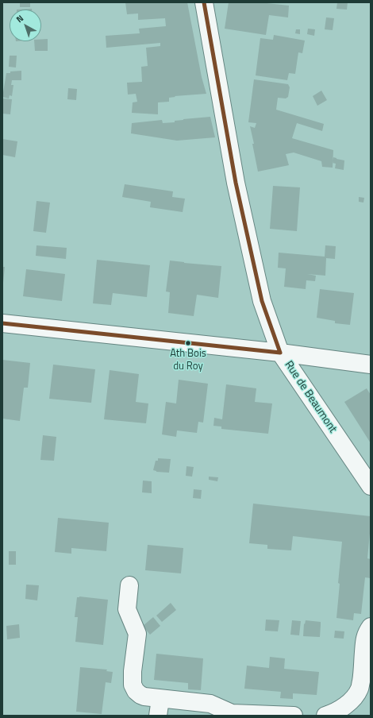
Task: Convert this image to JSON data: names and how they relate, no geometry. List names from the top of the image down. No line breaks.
{"streets":{"street":["Rue de Beaumont"]},"places":["Ath Bois du Roy"],"north":"top left"}
